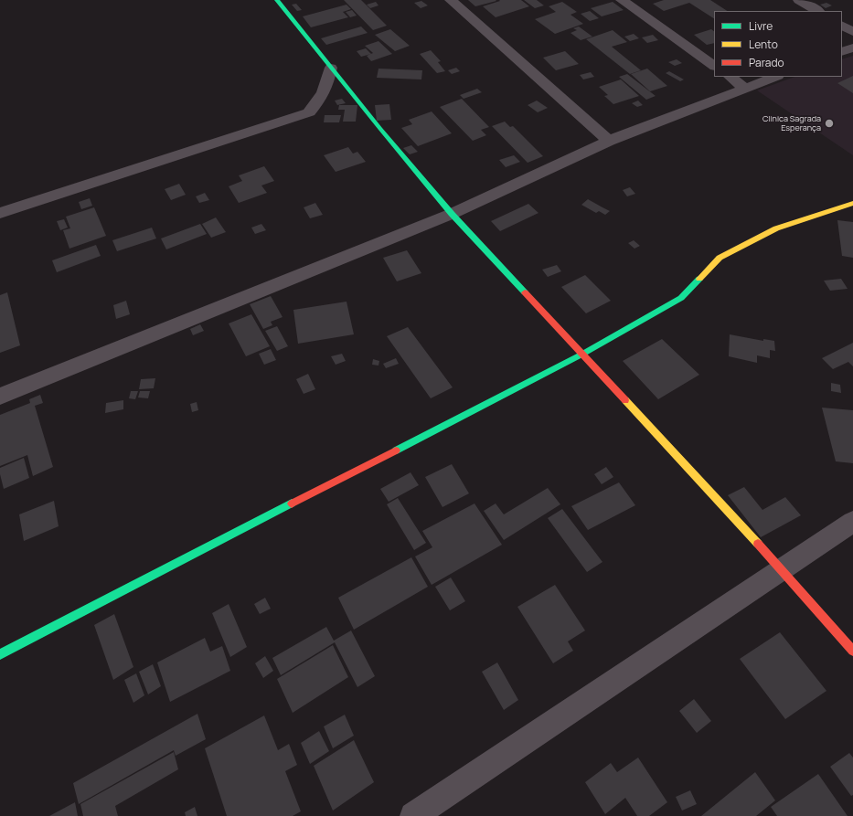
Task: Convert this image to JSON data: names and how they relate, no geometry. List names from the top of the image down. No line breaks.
{"places":["Clinica Sagrada Esperança"],"legend":["Livre","Lento","Parado"]}
